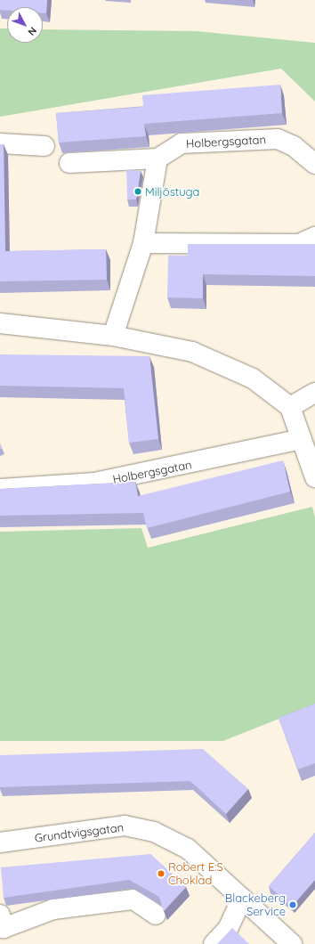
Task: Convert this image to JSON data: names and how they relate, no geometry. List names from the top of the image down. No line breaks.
{"streets":{"street":["Holbergsgatan","Grundtvigsgatan"]},"places":["Miljöstuga","Robert E:S Choklad","Blackeberg Service"],"north":"bottom right"}
